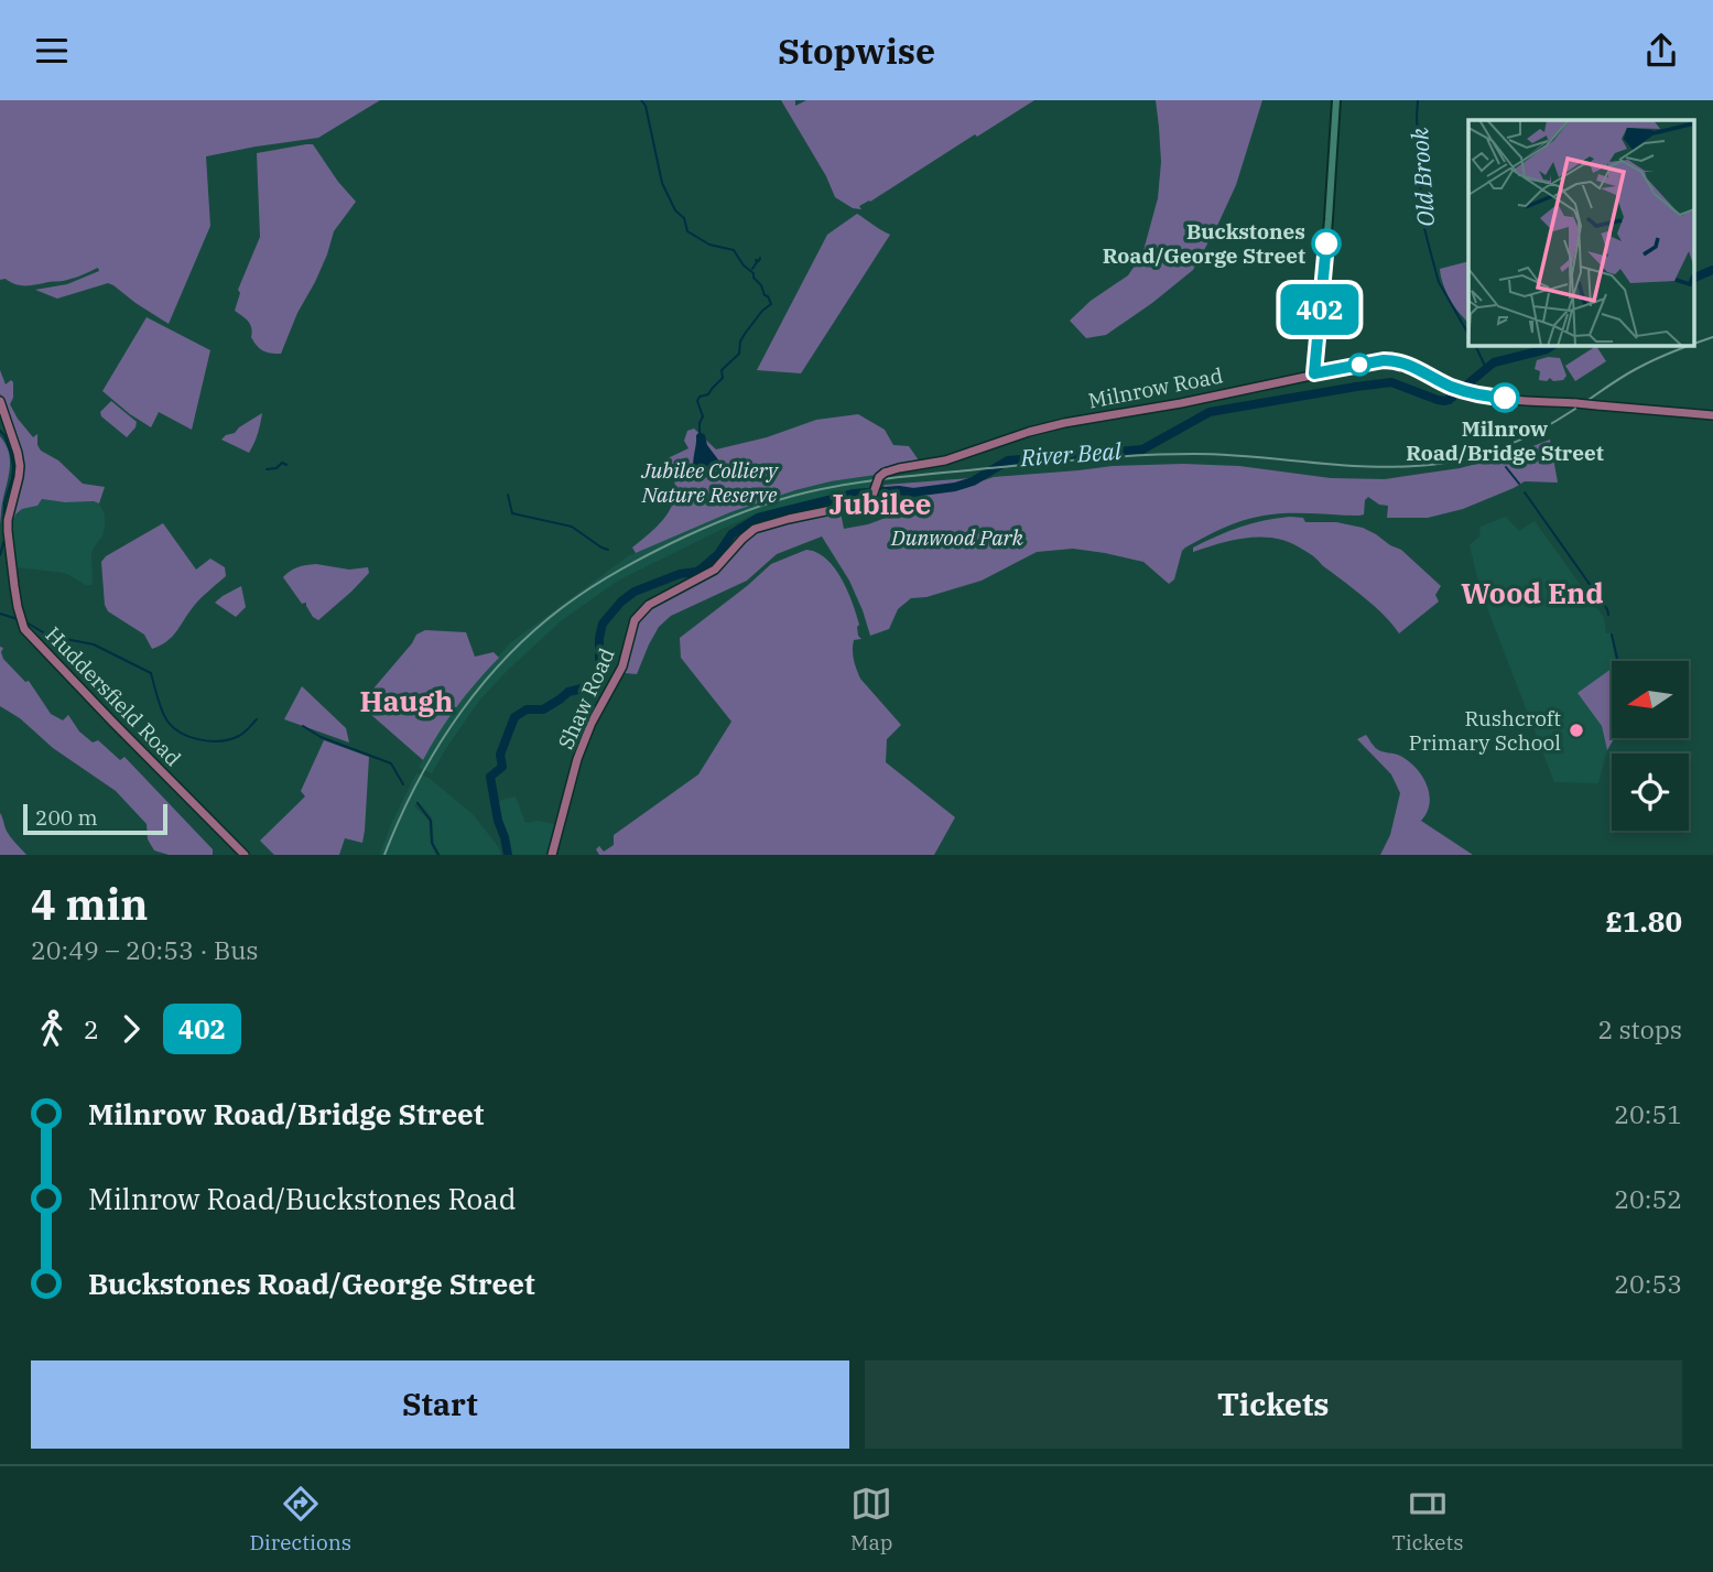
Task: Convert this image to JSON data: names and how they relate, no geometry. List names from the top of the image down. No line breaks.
{"streets":{"main road":["Milnrow Road","Huddersfield Road","Shaw Road"]},"crossings":[["Milnrow Road","Shaw Road"]],"districts":["Jubilee","Wood End","Haugh"],"water":["Old Brook","River Beal"],"parks":["Jubilee Colliery Nature Reserve","Dunwood Park"],"places":["Buckstones Road/George Street","Milnrow Road/Bridge Street","Rushcroft Primary School"],"lines":["bus line 402"],"scale_bar":"200 m","north":"left","page":{"header":"Stopwise","on_map":"402","scale":"200 m","heading":["4 min","20:49 – 20:53 · Bus","£1.80"],"legs":["2","402","2 stops"],"list":[{"name":"Milnrow Road/Bridge Street","value":"20:51"},{"name":"Milnrow Road/Buckstones Road","value":"20:52"},{"name":"Buckstones Road/George Street","value":"20:53"}],"buttons":["Start","Tickets"],"tabs":["Directions","Map","Tickets"]}}
